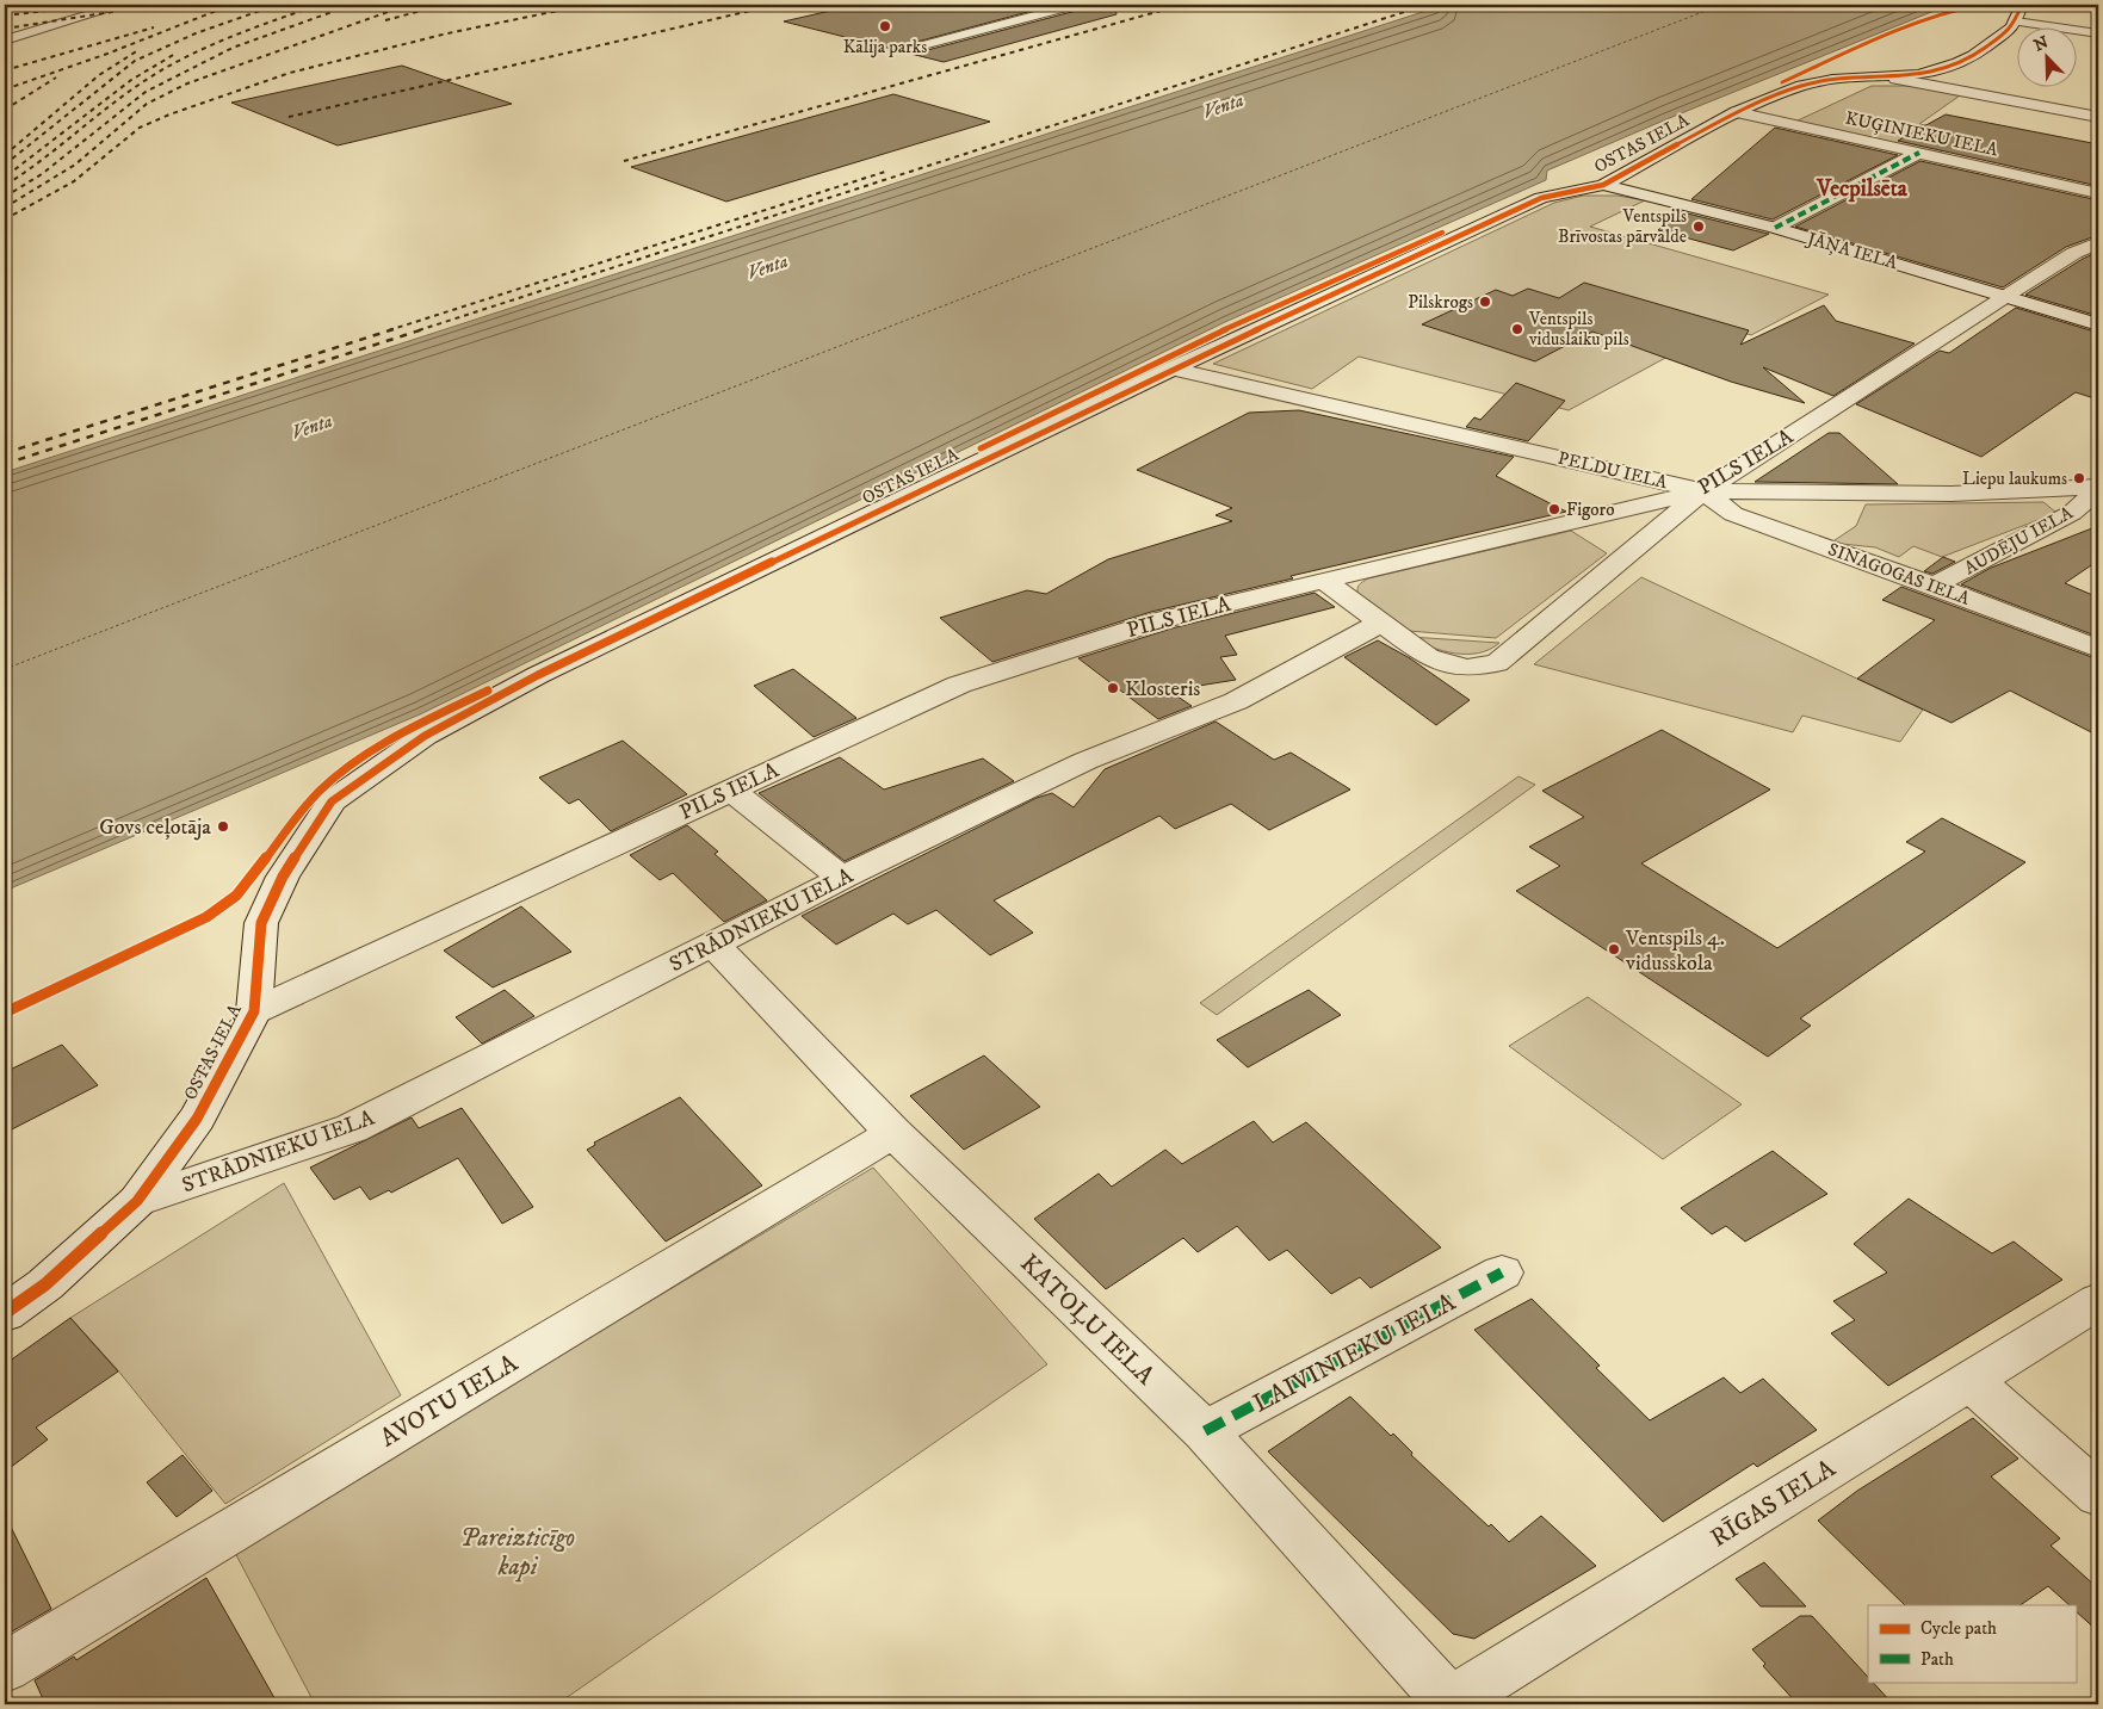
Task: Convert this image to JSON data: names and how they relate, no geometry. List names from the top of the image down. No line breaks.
{"streets":{"street":["KUĢINIEKU IELA","OSTAS IELA","JĀŅA IELA","PILS IELA","PELDU IELA","AUDĒJU IELA","SINAGOGAS IELA","STRĀDNIEKU IELA","KATOĻU IELA","LAIVINIEKU IELA","AVOTU IELA","RĪGAS IELA"]},"crossings":[["KUĢINIEKU IELA","OSTAS IELA"],["OSTAS IELA","JĀŅA IELA"],["OSTAS IELA","PILS IELA"],["OSTAS IELA","PELDU IELA"],["OSTAS IELA","STRĀDNIEKU IELA"],["JĀŅA IELA","PILS IELA"],["PILS IELA","PELDU IELA"],["PILS IELA","SINAGOGAS IELA"],["PELDU IELA","AUDĒJU IELA"],["PELDU IELA","SINAGOGAS IELA"],["AUDĒJU IELA","SINAGOGAS IELA"],["STRĀDNIEKU IELA","KATOĻU IELA"],["KATOĻU IELA","LAIVINIEKU IELA"],["KATOĻU IELA","AVOTU IELA"],["KATOĻU IELA","RĪGAS IELA"]],"districts":["Vecpilsēta"],"water":["Venta"],"parks":["Pareizticīgo kapi"],"places":["Kālija parks","Ventspils Brīvostas pārvalde","Pilskrogs","Ventspils viduslaiku pils","Liepu laukums","Figoro","Klosteris","Govs ceļotāja","Ventspils 4. vidusskola"],"legend":["Cycle path","Path"],"north":"top left"}
